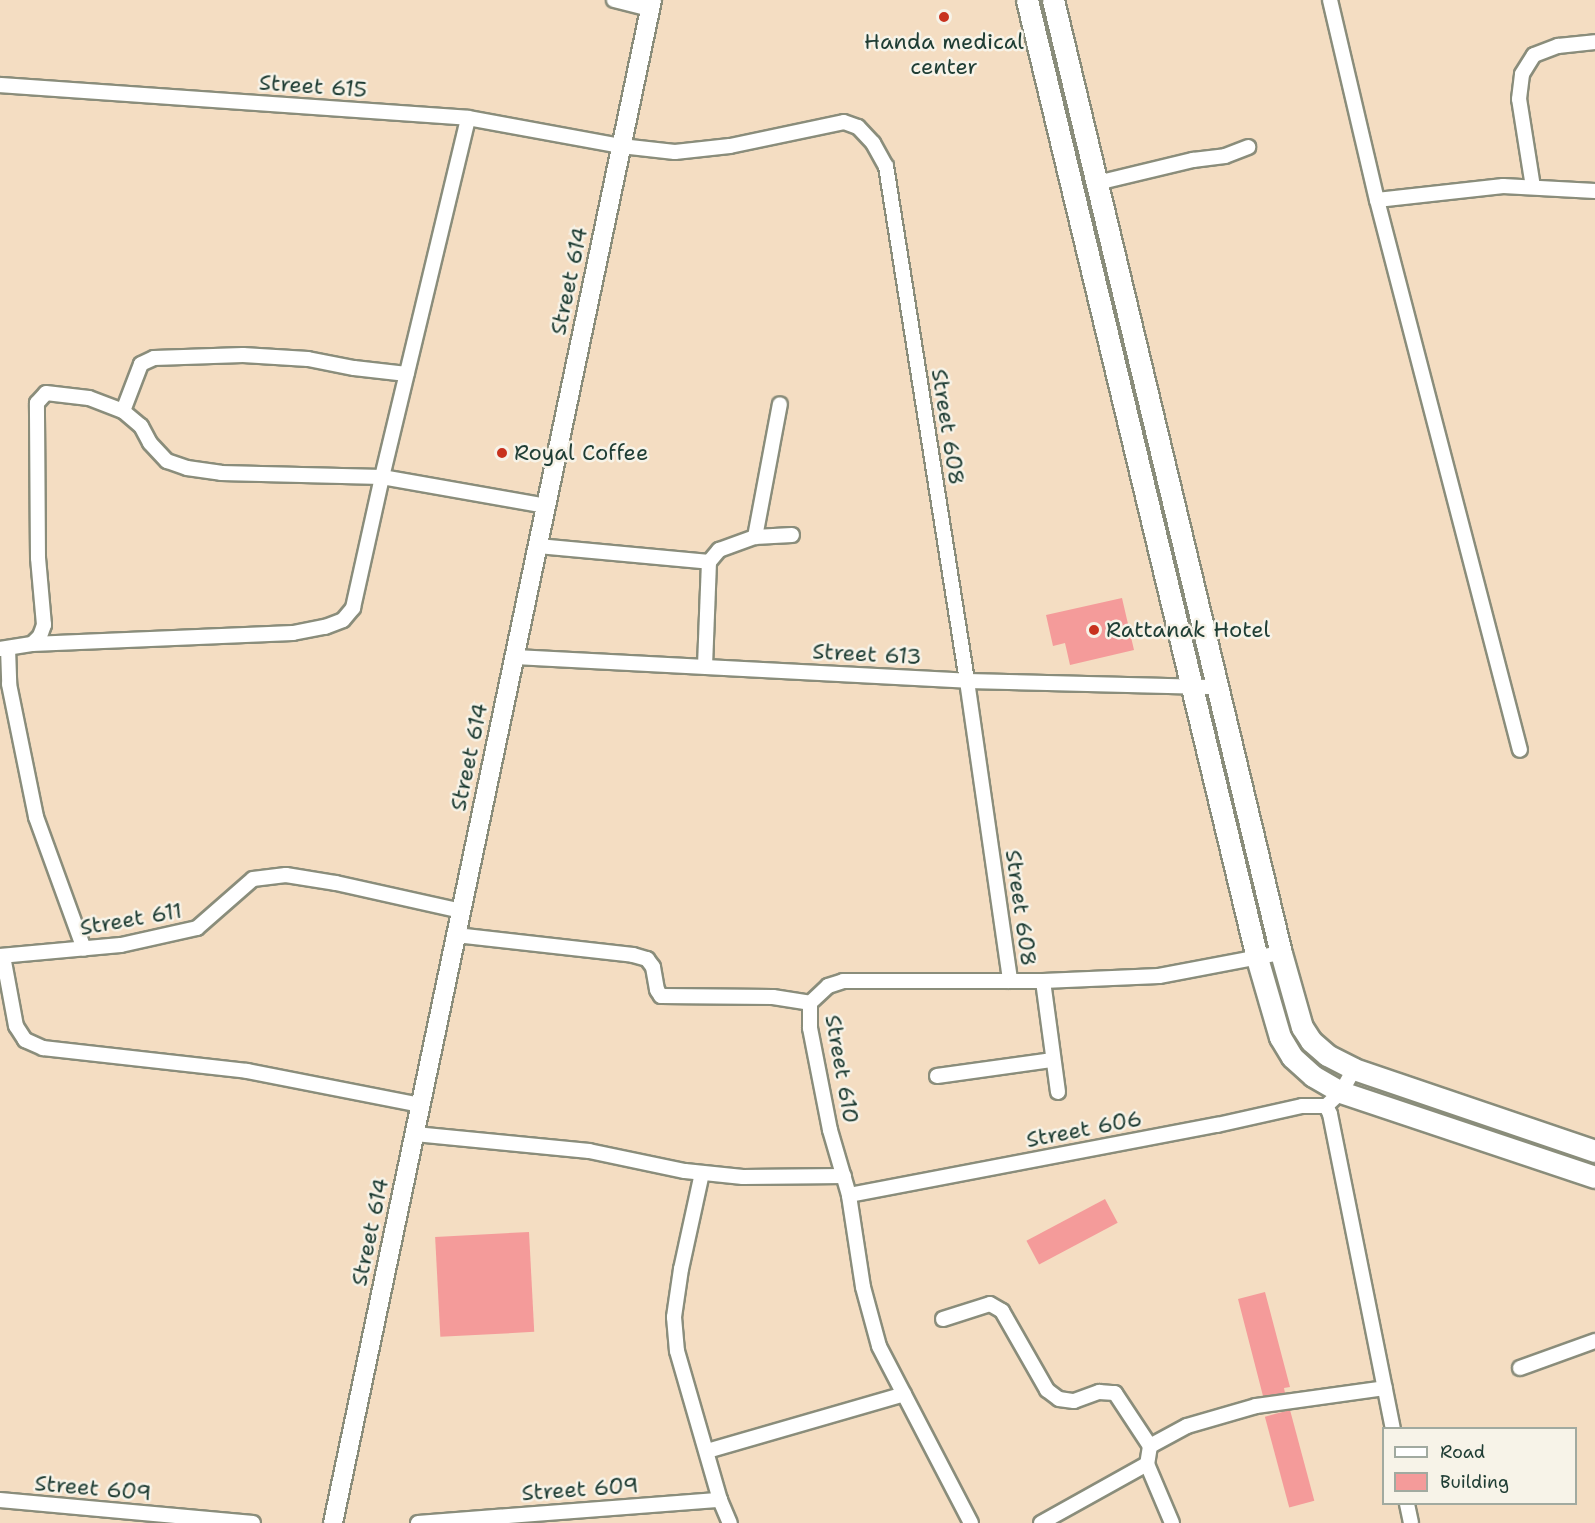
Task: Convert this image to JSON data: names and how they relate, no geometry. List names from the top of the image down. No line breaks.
{"streets":{"street":["Street 615","Street 614","Street 608","Street 613","Street 611","Street 610","Street 606","Street 609"]},"crossings":[["Street 615","Street 614"],["Street 615","Street 608"],["Street 614","Street 608"],["Street 614","Street 613"],["Street 614","Street 611"],["Street 608","Street 613"],["Street 608","Street 610"],["Street 610","Street 606"]],"places":["Handa medical center","Royal Coffee","Rattanak Hotel"],"legend":["Road","Building"]}
